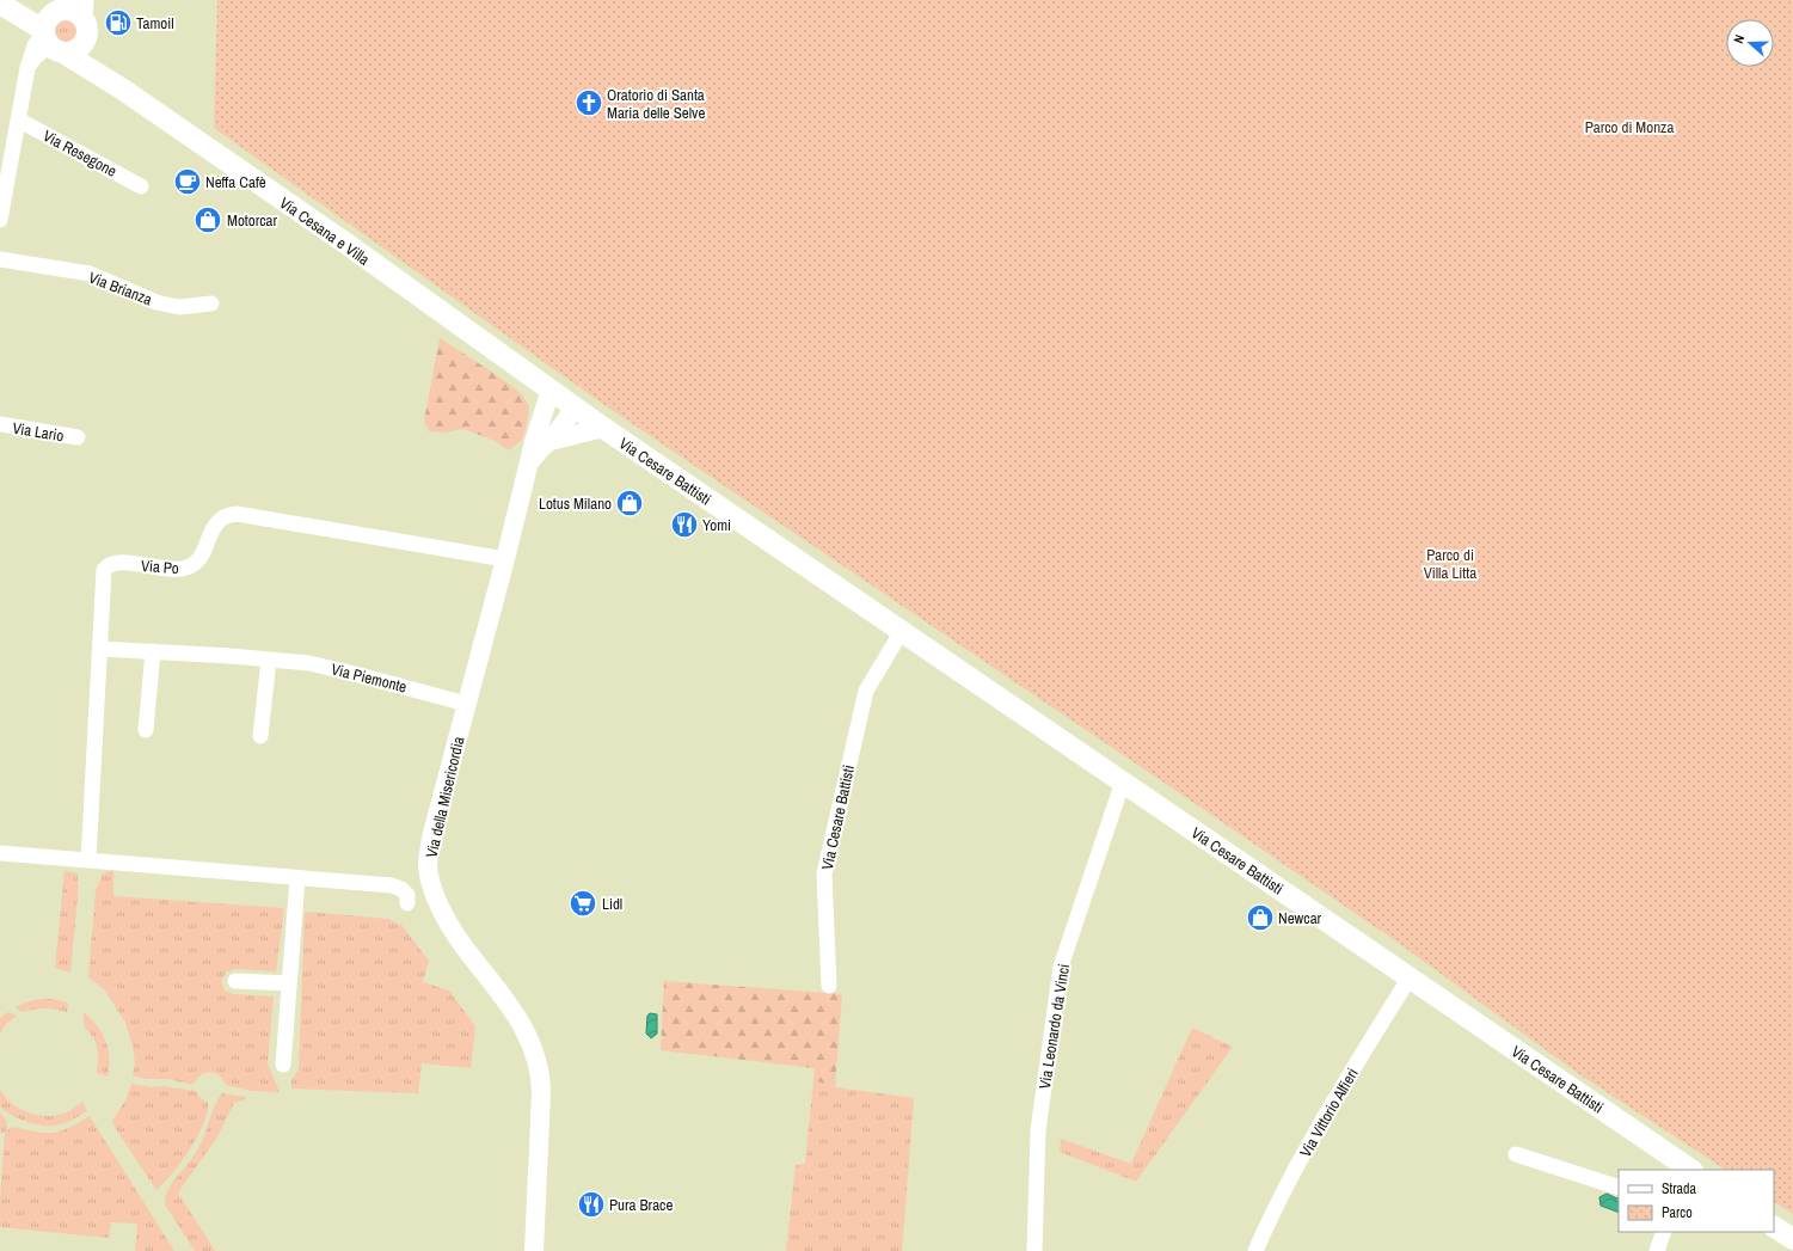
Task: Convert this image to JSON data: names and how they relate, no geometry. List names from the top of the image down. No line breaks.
{"streets":{"main road":["Via Cesana e Villa","Via Cesare Battisti"],"street":["Via Resegone","Via Brianza","Via Lario","Via Po","Via Piemonte","Via della Misericordia","Via Leonardo da Vinci","Via Vittorio Alfieri"]},"crossings":[["Via Cesana e Villa","Via Cesare Battisti"],["Via Cesare Battisti","Via della Misericordia"],["Via Cesare Battisti","Via Leonardo da Vinci"],["Via Cesare Battisti","Via Vittorio Alfieri"],["Via Po","Via Piemonte"],["Via Po","Via della Misericordia"],["Via Piemonte","Via della Misericordia"]],"parks":["Parco di Monza","Parco di Villa Litta"],"places":{"fuel station":["Tamoil"],"church":["Oratorio di Santa Maria delle Selve"],"cafe":["Neffa Cafè"],"shop":["Motorcar","Lotus Milano","Newcar"],"restaurant":["Yomi","Pura Brace"],"supermarket":["Lidl"]},"legend":["Strada","Parco"],"north":"left"}
